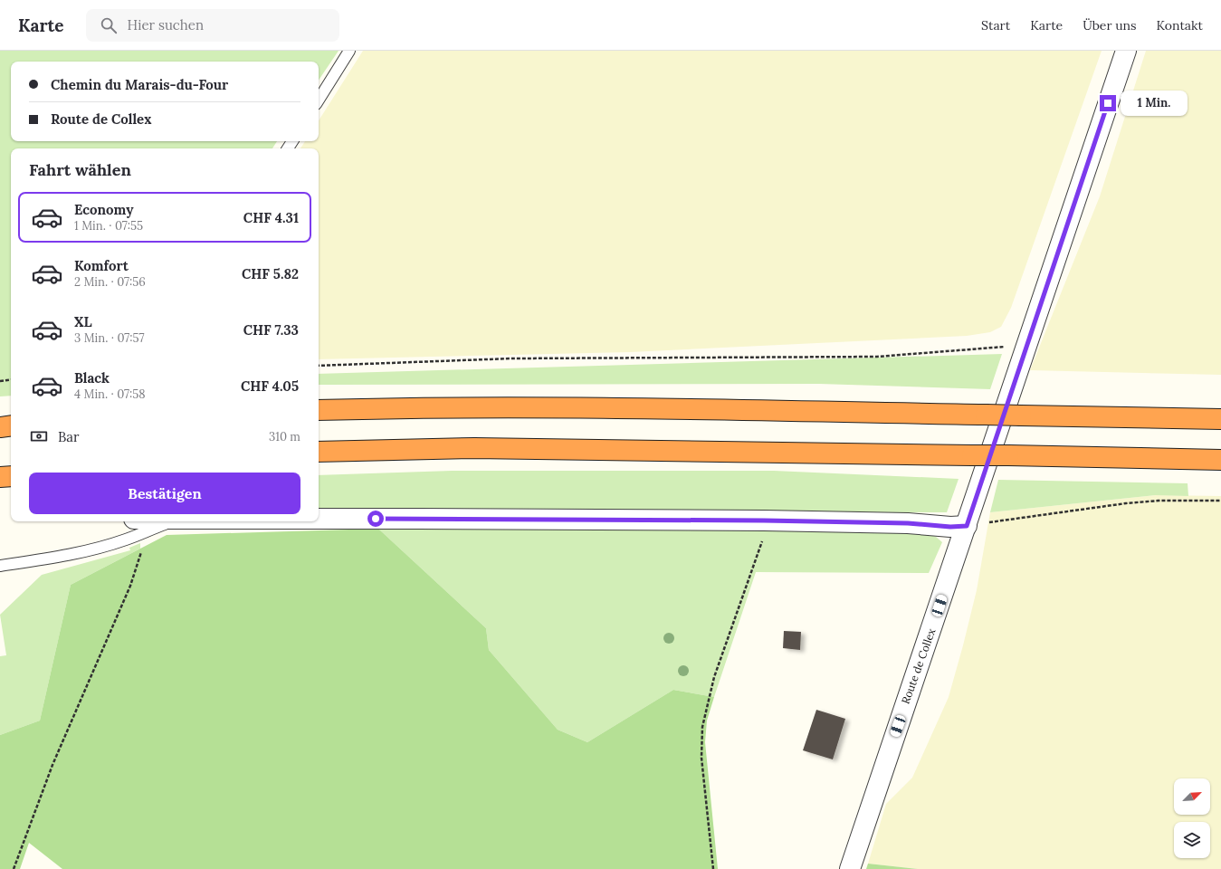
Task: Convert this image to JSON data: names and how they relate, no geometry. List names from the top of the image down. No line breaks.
{"streets":{"street":["Route de Collex"]},"north":"top right","page":{"header":"Karte","search":"Hier suchen","nav":["Start","Karte","Über uns","Kontakt"],"banner":["Chemin du Marais-du-Four","Route de Collex"],"bubble":"1 Min.","heading":"Fahrt wählen","list":[{"name":"Economy","note":"1 Min. · 07:55","value":"CHF 4.31"},{"name":"Komfort","note":"2 Min. · 07:56","value":"CHF 5.82"},{"name":"XL","note":"3 Min. · 07:57","value":"CHF 7.33"},{"name":"Black","note":"4 Min. · 07:58","value":"CHF 4.05"}],"pay":["Bar","310 m"],"buttons":"Bestätigen"}}
